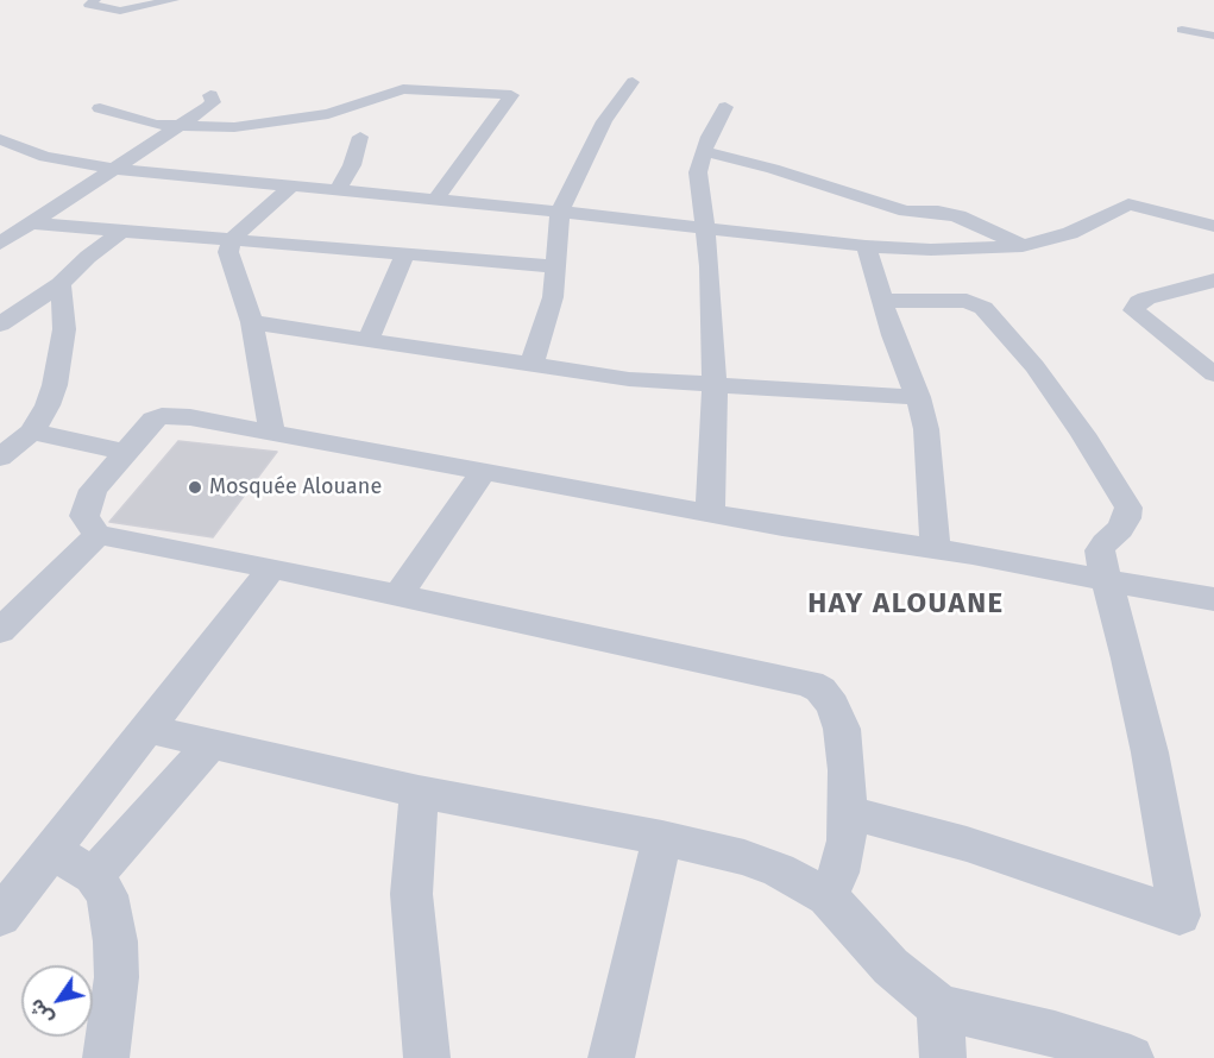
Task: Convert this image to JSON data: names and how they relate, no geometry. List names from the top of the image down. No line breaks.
{"districts":["HAY ALOUANE"],"places":["Mosquée Alouane"],"north":"bottom left"}
